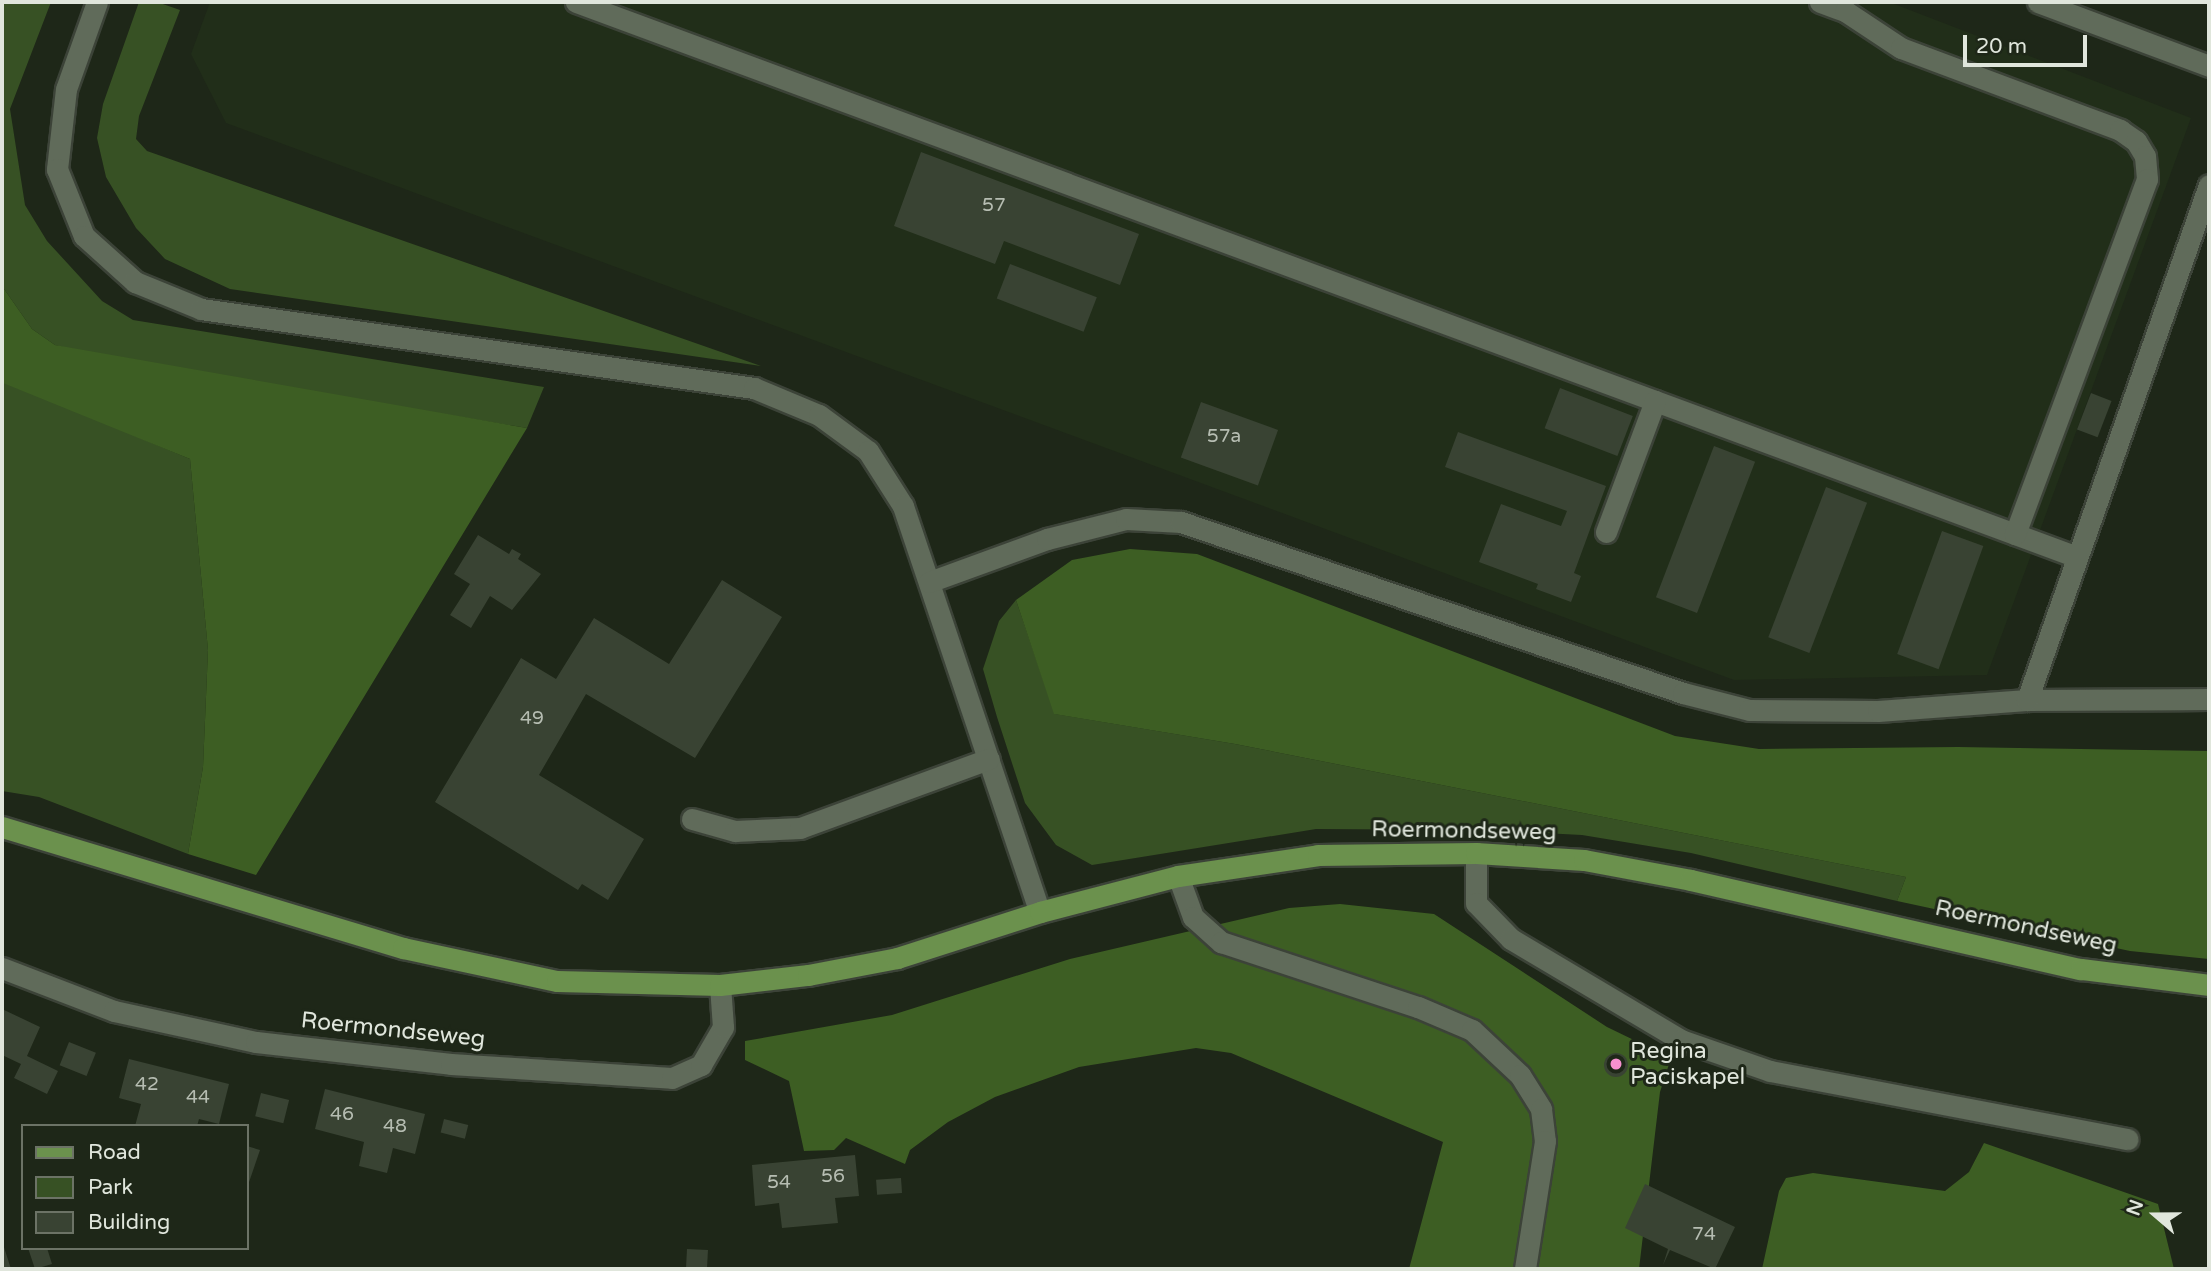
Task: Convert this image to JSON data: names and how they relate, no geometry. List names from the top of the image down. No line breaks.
{"streets":{"main road":["Roermondseweg"]},"places":["Regina Paciskapel"],"house_numbers":["57","57a","49","42","44","46","48","56","54","74"],"legend":["Road","Park","Building"],"scale_bar":"20 m","north":"left"}
